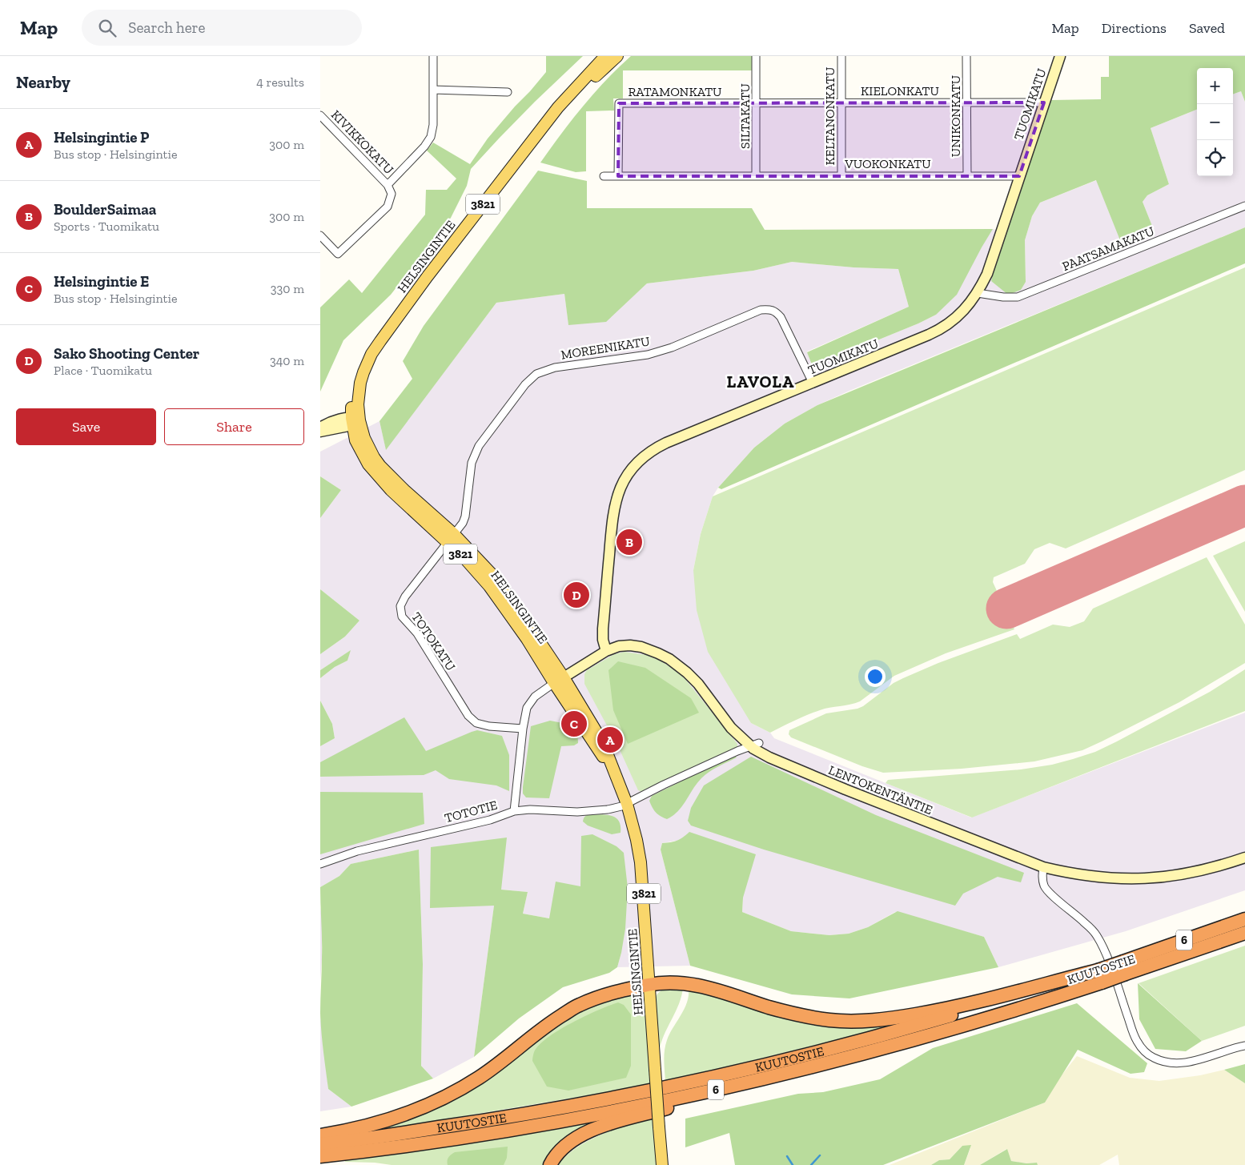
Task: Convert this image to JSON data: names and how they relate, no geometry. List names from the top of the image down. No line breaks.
{"streets":{"highway":["6","KUUTOSTIE"],"main road":["3821","HELSINGINTIE"],"street":["KIELONKATU","RATAMONKATU","TUOMIKATU","SILTAKATU","KELTANONKATU","UNIKONKATU","KIVIKKOKATU","VUOKONKATU","PAATSAMAKATU","MOREENIKATU","TOTOKATU","LENTOKENTÄNTIE","TOTOTIE"]},"crossings":[["KIELONKATU","RATAMONKATU"],["KIELONKATU","TUOMIKATU"],["KIELONKATU","SILTAKATU"],["KIELONKATU","KELTANONKATU"],["KIELONKATU","UNIKONKATU"],["RATAMONKATU","SILTAKATU"],["TUOMIKATU","VUOKONKATU"],["TUOMIKATU","PAATSAMAKATU"],["TUOMIKATU","MOREENIKATU"],["TUOMIKATU","LENTOKENTÄNTIE"],["SILTAKATU","VUOKONKATU"],["KELTANONKATU","VUOKONKATU"],["UNIKONKATU","VUOKONKATU"],["HELSINGINTIE","MOREENIKATU"],["HELSINGINTIE","TOTOKATU"],["HELSINGINTIE","LENTOKENTÄNTIE"],["HELSINGINTIE","TOTOTIE"],["MOREENIKATU","TOTOKATU"],["TOTOKATU","TOTOTIE"],["LENTOKENTÄNTIE","TOTOTIE"]],"districts":["LAVOLA"],"page":{"header":"Map","search":"Search here","nav":["Map","Directions","Saved"],"heading":["Nearby","4 results"],"map_buttons":["+","−"],"list":[{"mark":"A","name":"Helsingintie P","note":"Bus stop · Helsingintie","value":"300 m"},{"mark":"B","name":"BoulderSaimaa","note":"Sports · Tuomikatu","value":"300 m"},{"mark":"C","name":"Helsingintie E","note":"Bus stop · Helsingintie","value":"330 m"},{"mark":"D","name":"Sako Shooting Center","note":"Place · Tuomikatu","value":"340 m"}],"buttons":["Save","Share"],"pins":["B","D","C","A"]}}
